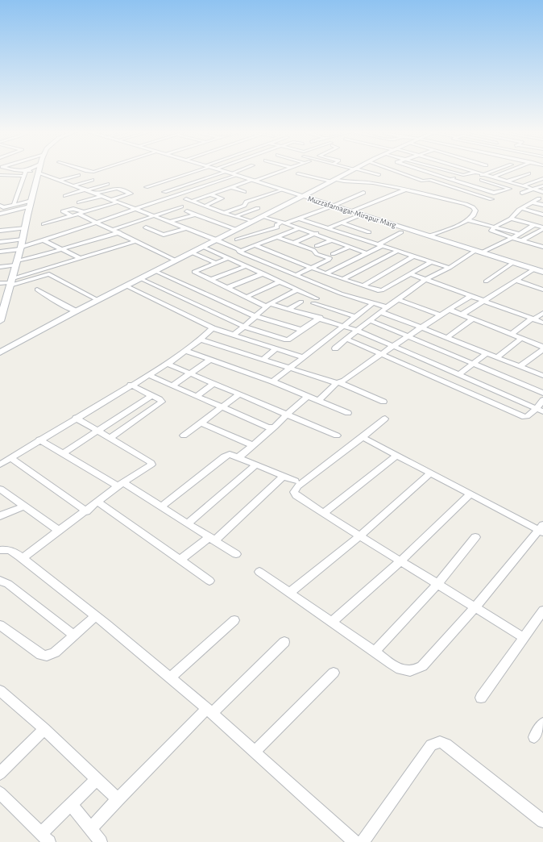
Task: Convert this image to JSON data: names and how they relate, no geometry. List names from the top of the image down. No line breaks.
{"streets":{"main road":["Muzzafarnagar-Mirapur Marg"]}}
